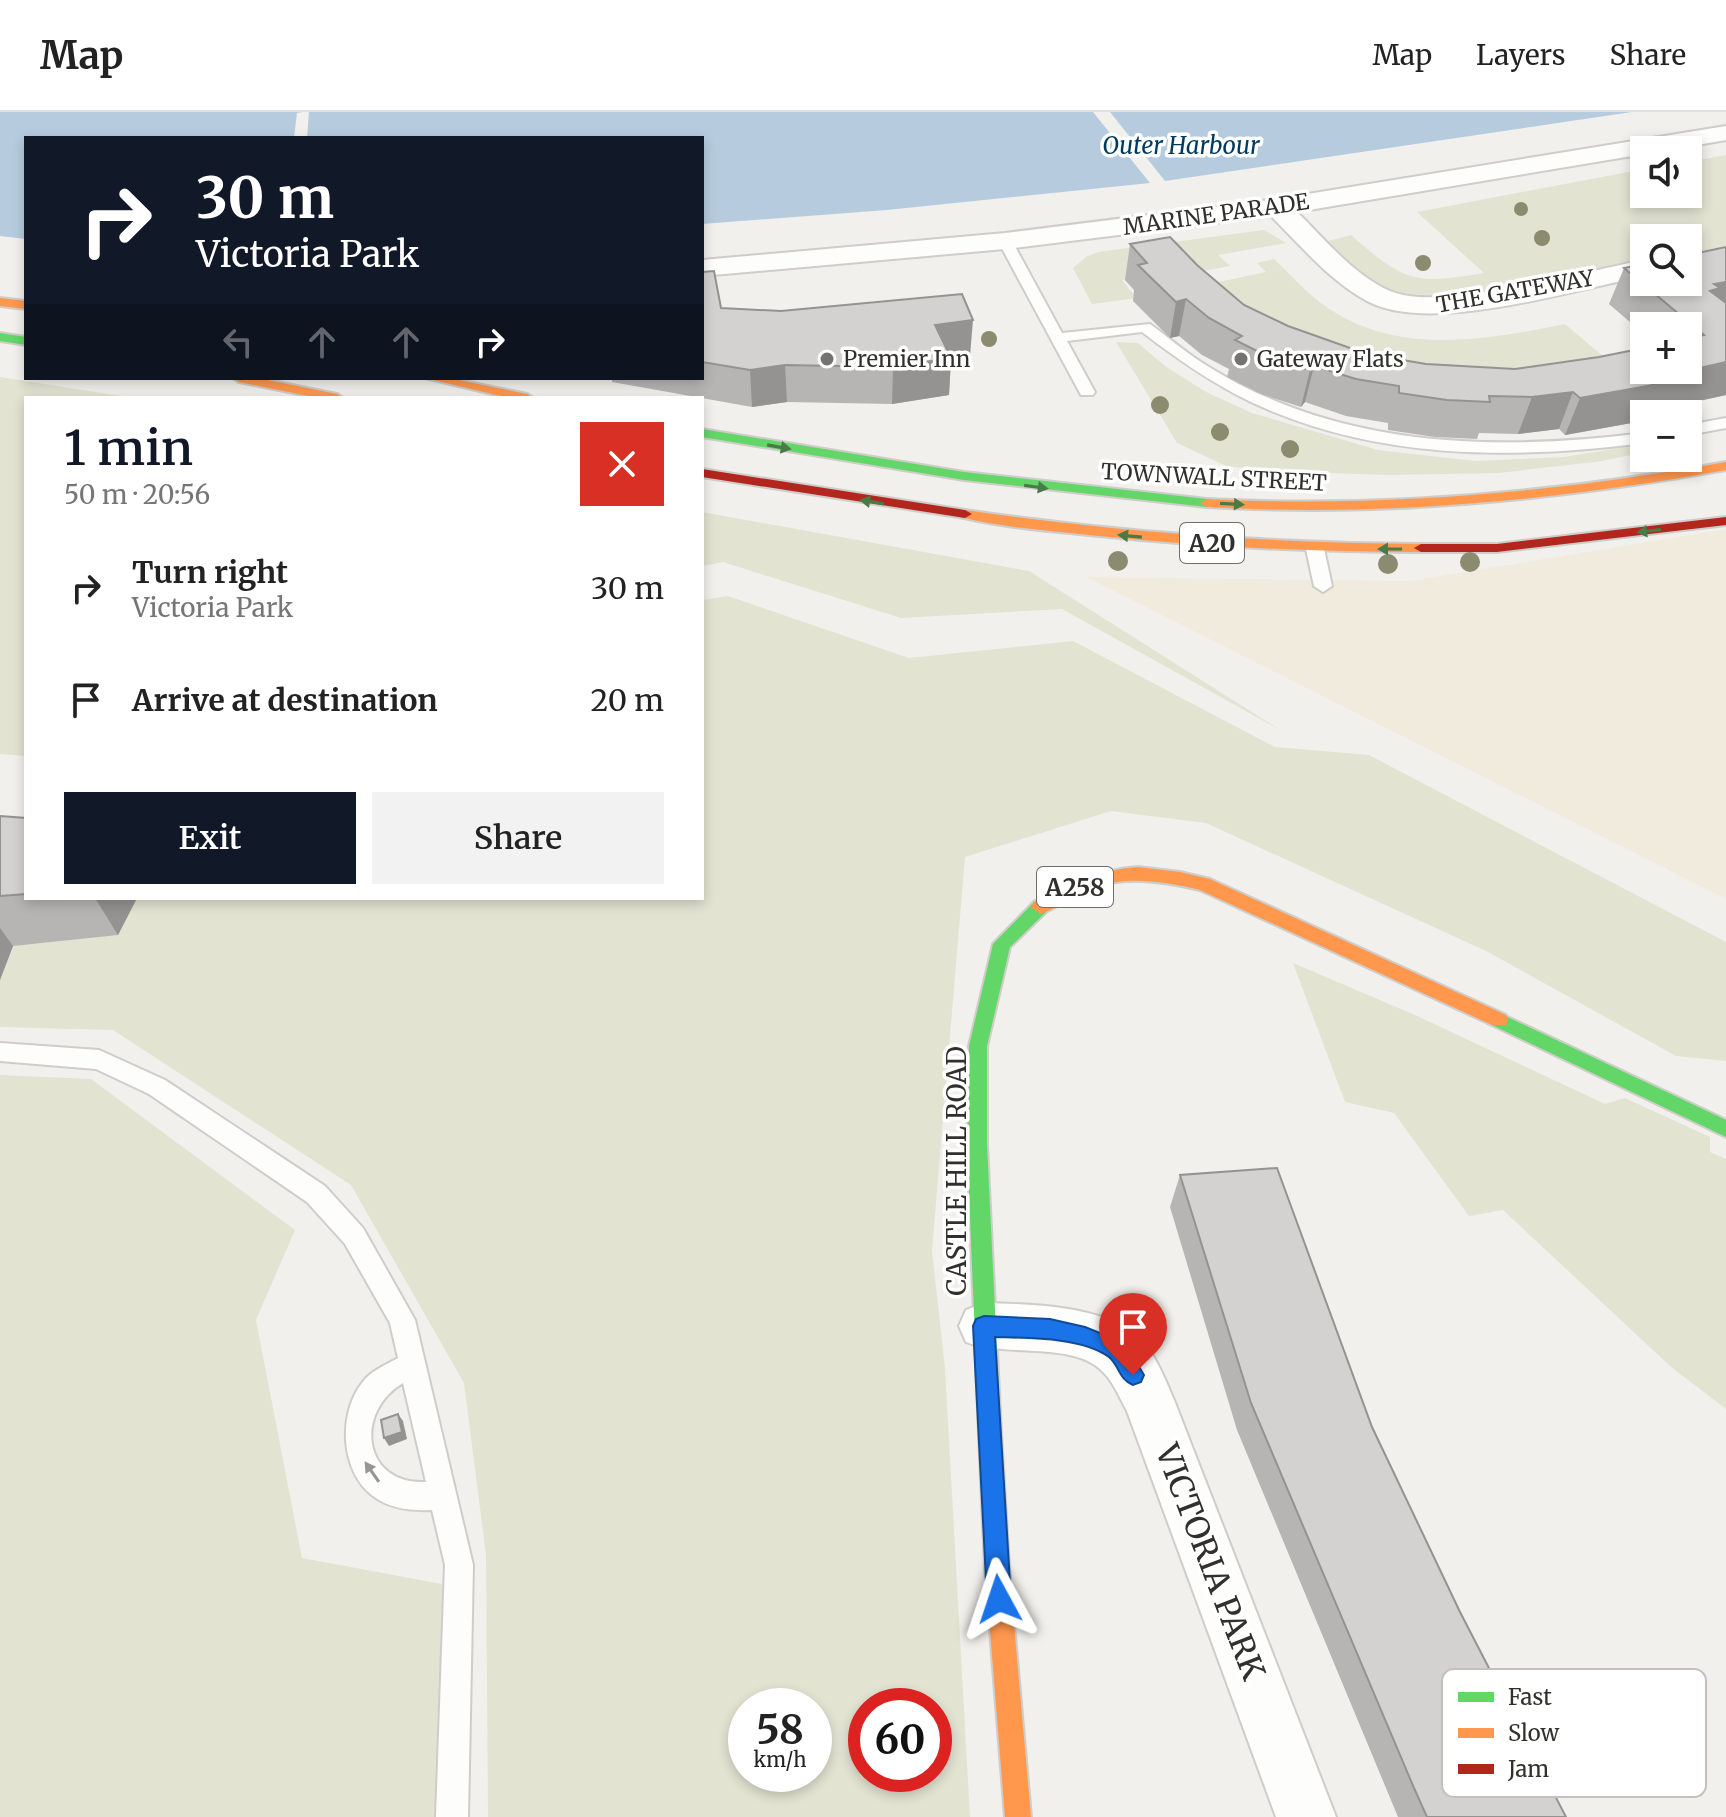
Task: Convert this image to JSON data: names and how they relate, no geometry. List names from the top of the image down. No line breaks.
{"streets":{"main road":["TOWNWALL STREET","A20","A258","CASTLE HILL ROAD"],"street":["MARINE PARADE","THE GATEWAY","VICTORIA PARK"]},"crossings":[["MARINE PARADE","THE GATEWAY"],["CASTLE HILL ROAD","VICTORIA PARK"]],"water":["Outer Harbour"],"places":["Premier Inn","Gateway Flats"],"legend":["Fast","Slow","Jam"],"page":{"header":"Map","nav":["Map","Layers","Share"],"map_buttons":["+","−"],"turn":["30 m","Victoria Park"],"heading":["1 min","50 m · 20:56"],"list":[{"name":"Turn right","note":"Victoria Park","value":"30 m"},{"name":"Arrive at destination","value":"20 m"}],"buttons":["Exit","Share"],"speed":"58 km/h","limit":"60"}}
